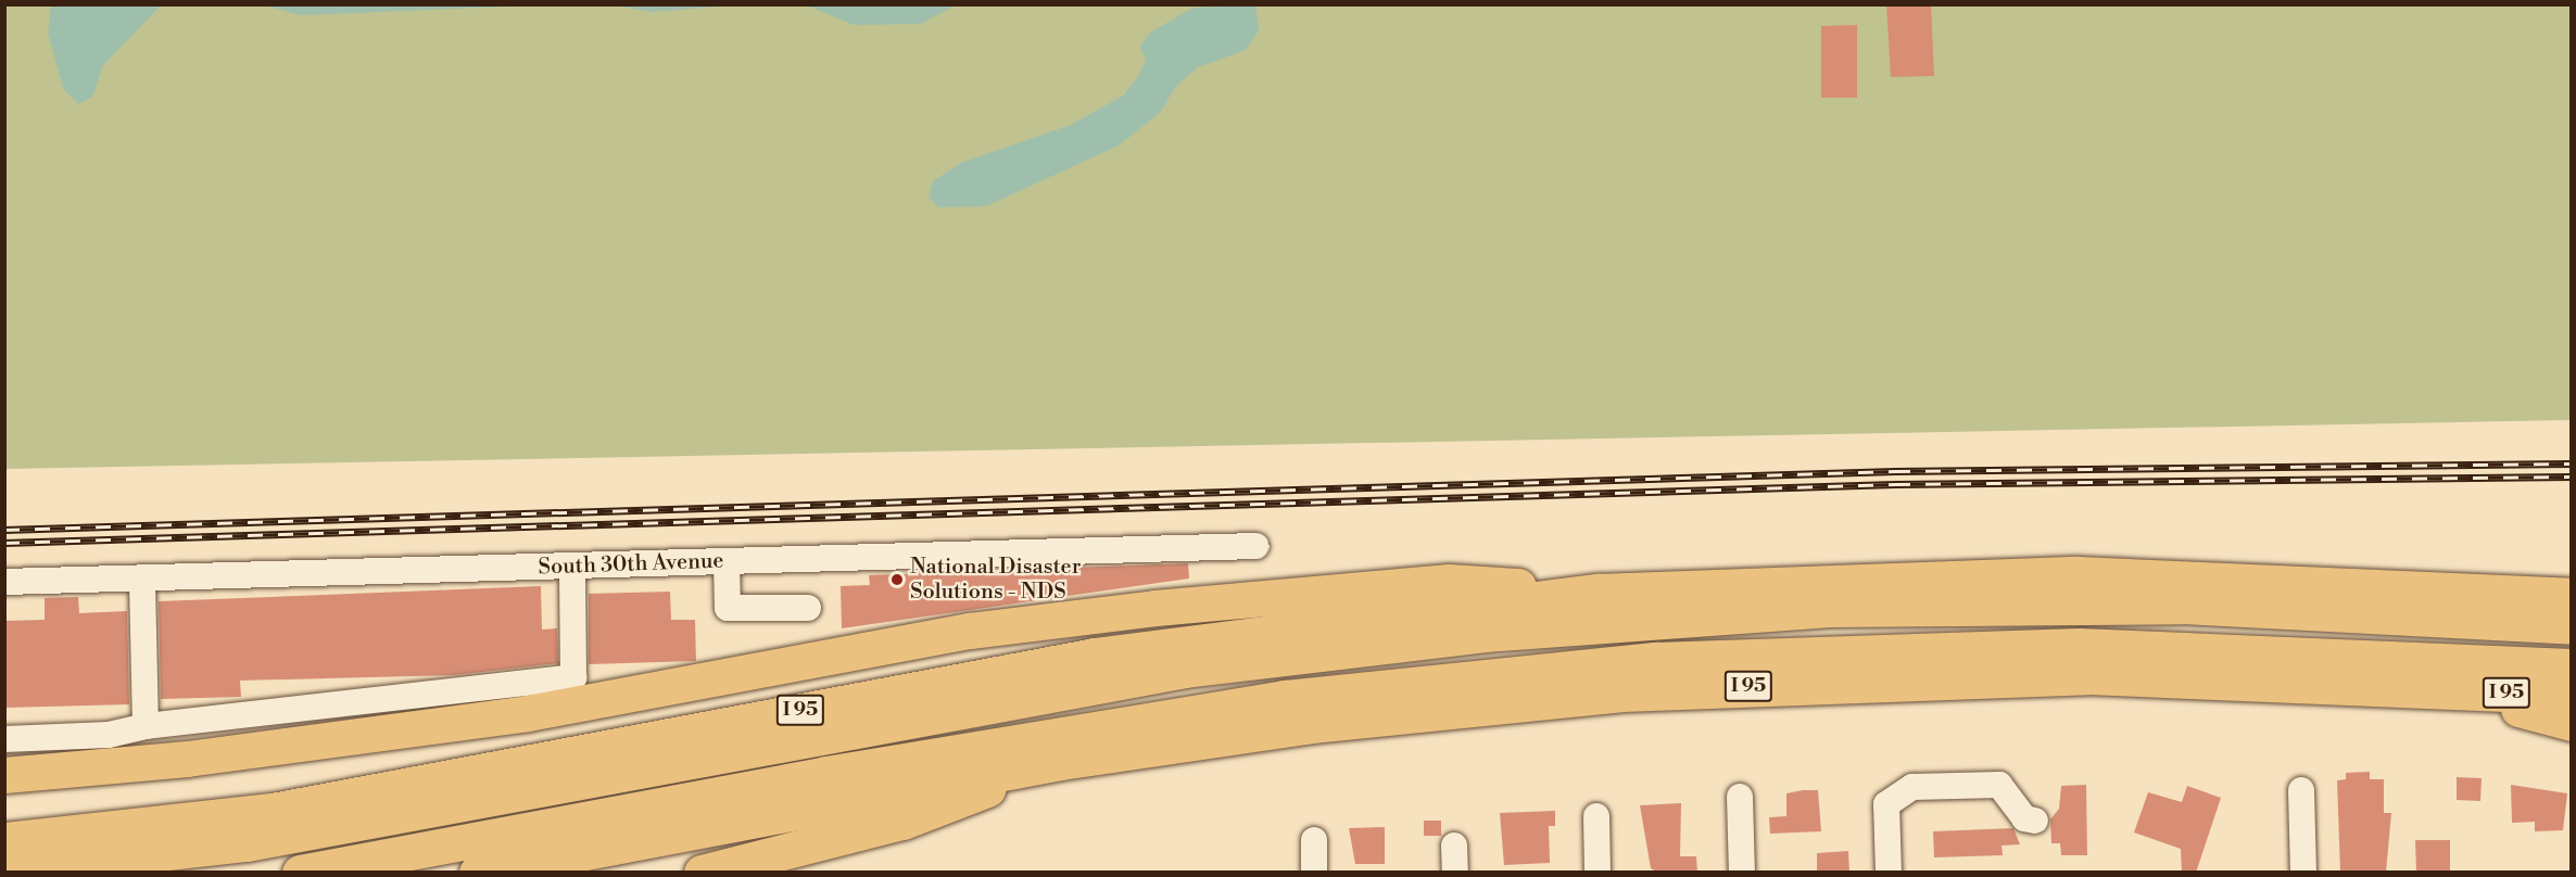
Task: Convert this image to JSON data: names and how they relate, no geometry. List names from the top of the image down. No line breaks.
{"streets":{"highway":["I 95"],"street":["South 30th Avenue"]},"places":["National Disaster Solutions - NDS"]}
